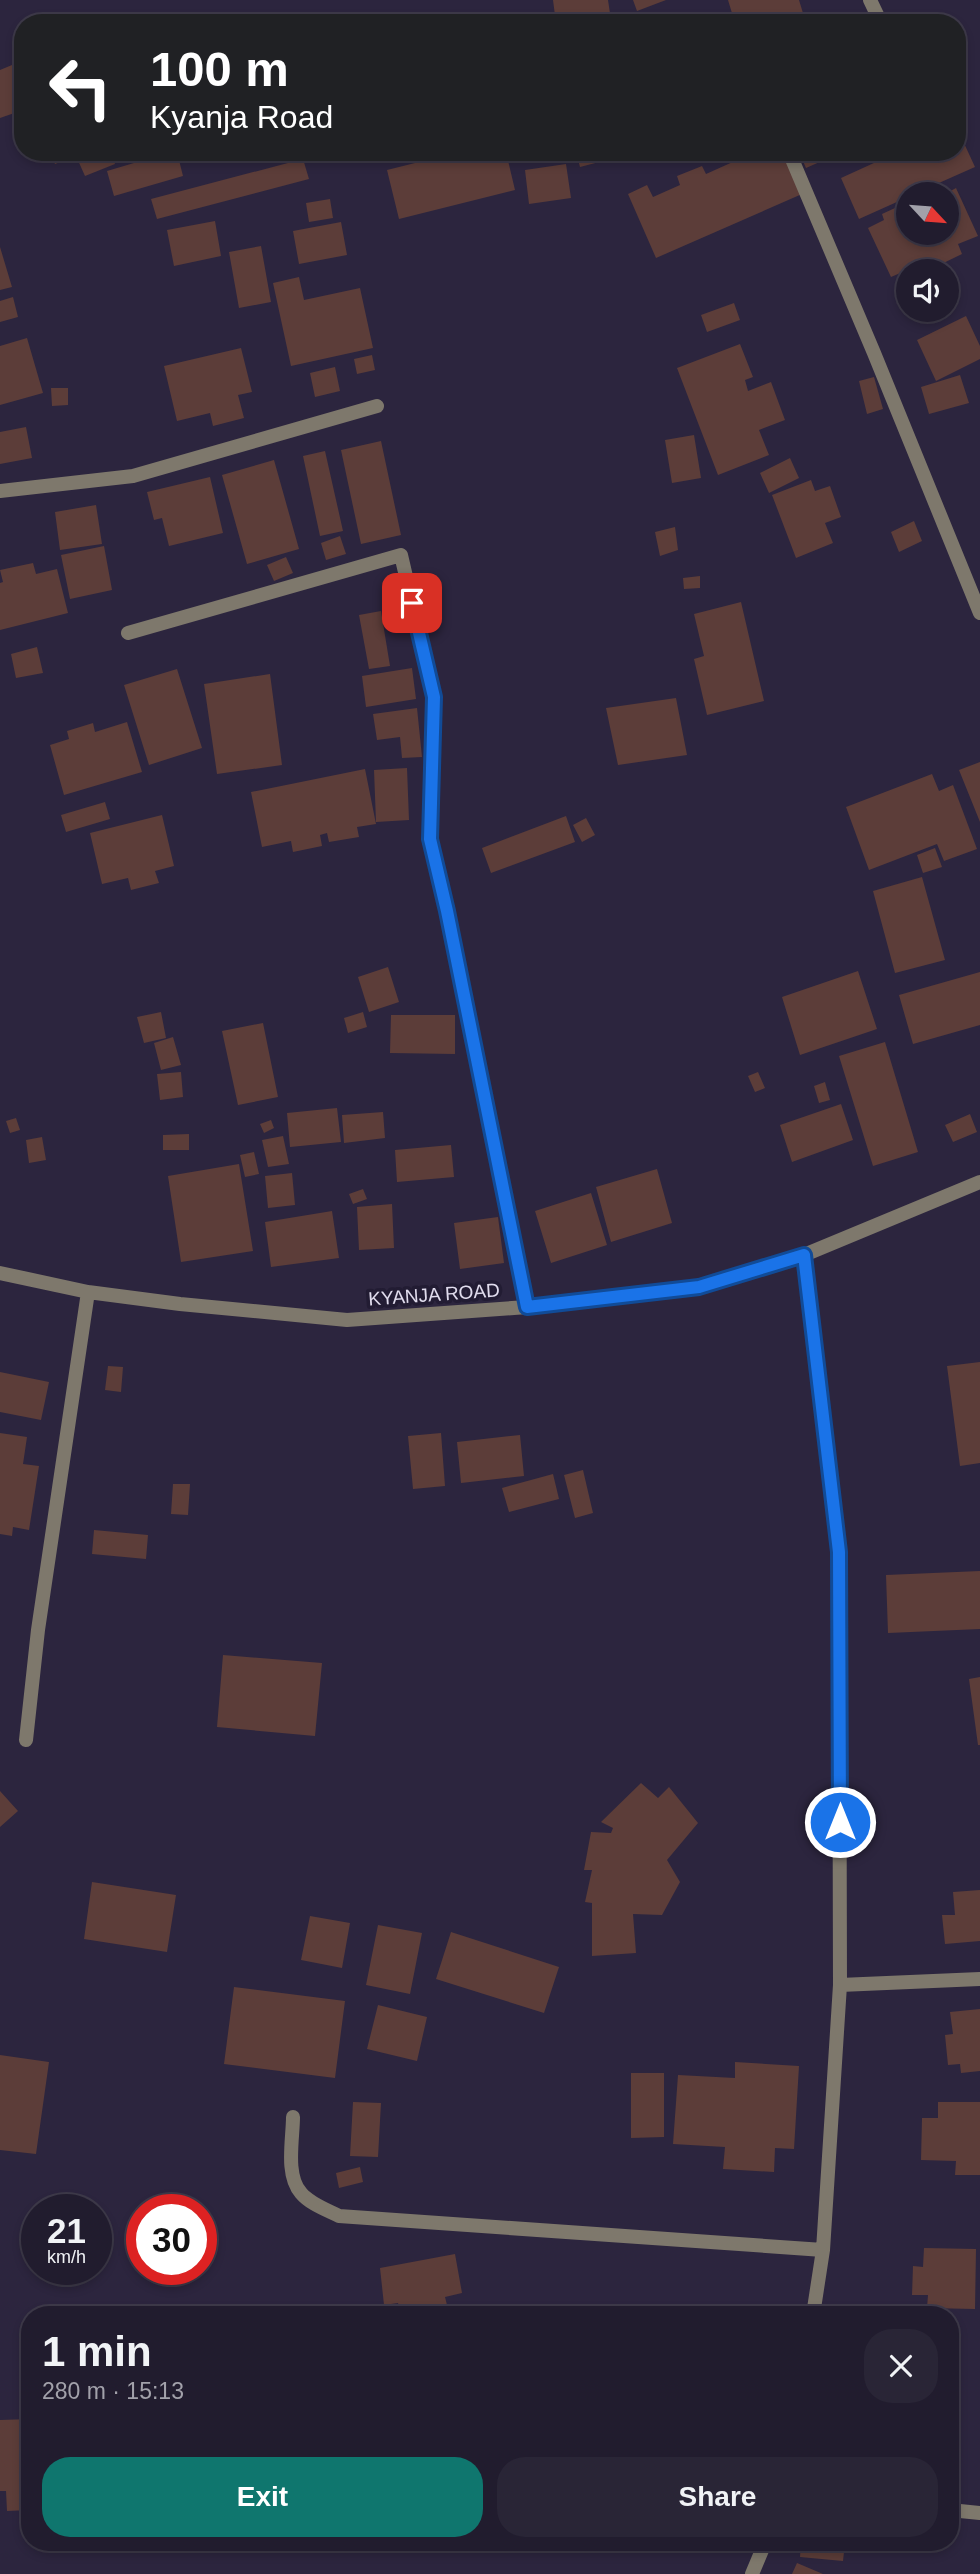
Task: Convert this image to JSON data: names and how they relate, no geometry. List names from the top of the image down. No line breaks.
{"streets":{"street":["KYANJA ROAD"]},"north":"bottom right","page":{"turn":["100 m","Kyanja Road"],"speed":"21 km/h","limit":"30","heading":["1 min","280 m · 15:13"],"buttons":["Exit","Share"]}}
